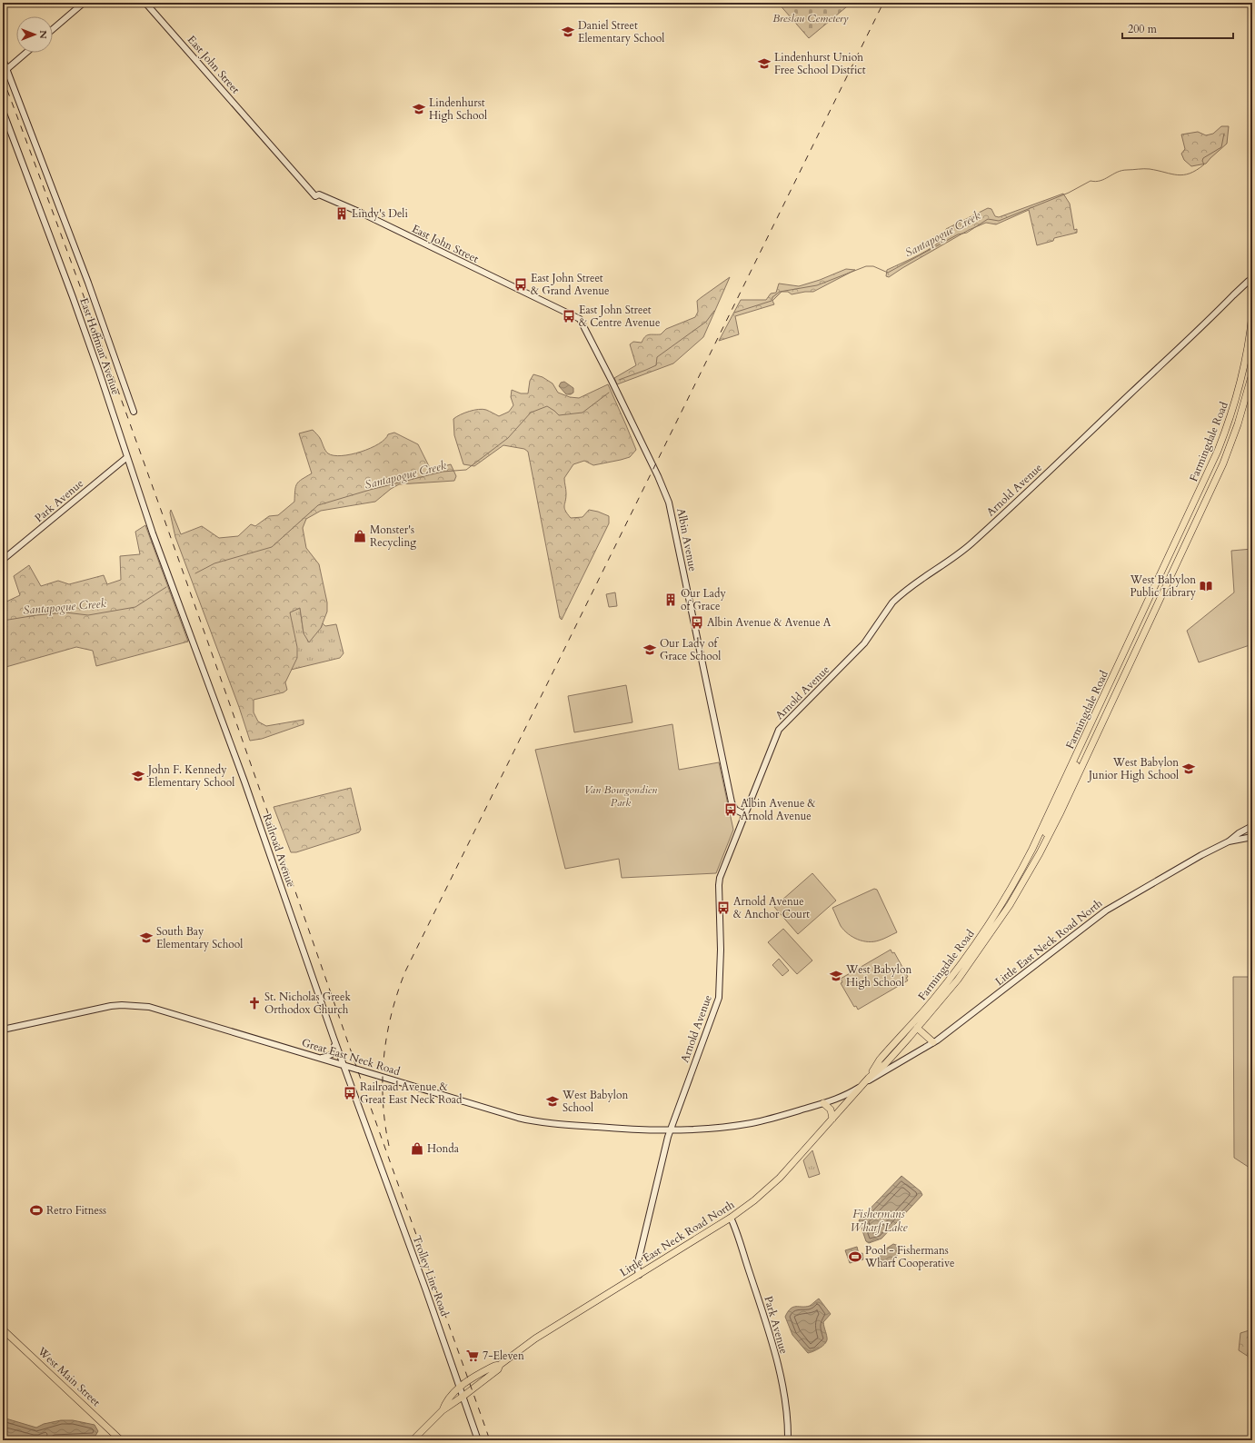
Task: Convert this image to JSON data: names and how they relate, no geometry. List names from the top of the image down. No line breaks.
{"streets":{"main road":["Farmingdale Road","Little East Neck Road North","West Main Street"],"street":["East John Street","East Hoffman Avenue","Arnold Avenue","Park Avenue","Albin Avenue","Railroad Avenue","Great East Neck Road","Trolley Line Road"]},"crossings":[["East John Street","Albin Avenue"],["East Hoffman Avenue","Park Avenue"],["East Hoffman Avenue","Railroad Avenue"],["Farmingdale Road","Little East Neck Road North"],["Farmingdale Road","Great East Neck Road"],["Arnold Avenue","Albin Avenue"],["Arnold Avenue","Little East Neck Road North"],["Arnold Avenue","Great East Neck Road"],["Park Avenue","Little East Neck Road North"],["Railroad Avenue","Great East Neck Road"],["Railroad Avenue","Trolley Line Road"],["Little East Neck Road North","Great East Neck Road"],["Little East Neck Road North","Trolley Line Road"]],"water":["Santapogue Creek","Fishermans Wharf Lake"],"parks":["Breslau Cemetery","Van Bourgondien Park"],"places":{"school or university":["Daniel Street Elementary School","Lindenhurst Union Free School District","Lindenhurst High School","Our Lady of Grace School","West Babylon Junior High School","John F. Kennedy Elementary School","South Bay Elementary School","West Babylon High School","West Babylon School"],"building":["Lindy's Deli","Our Lady of Grace"],"bus stop":["East John Street & Grand Avenue","East John Street & Centre Avenue","Albin Avenue & Avenue A","Albin Avenue & Arnold Avenue","Arnold Avenue & Anchor Court","Railroad Avenue & Great East Neck Road"],"shop":["Monster's Recycling","Honda"],"library":["West Babylon Public Library"],"church":["St. Nicholas Greek Orthodox Church"],"sports":["Retro Fitness","Pool - Fishermans Wharf Cooperative"],"supermarket":["7-Eleven"]},"scale_bar":"200 m","north":"right"}
